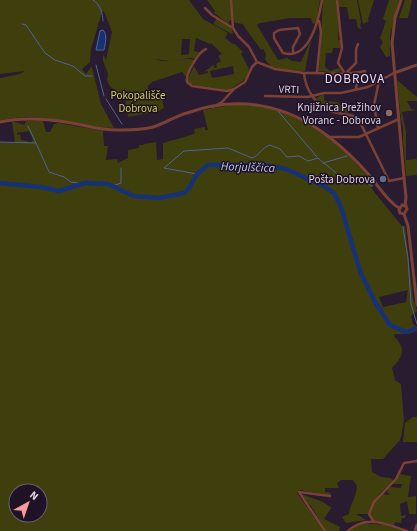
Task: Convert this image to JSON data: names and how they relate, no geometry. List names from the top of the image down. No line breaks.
{"streets":{"street":["VRTI"]},"districts":["DOBROVA"],"water":["Horjulščica"],"parks":["Pokopališče Dobrova"],"places":["Knjižnica Prežihov Voranc - Dobrova","Pošta Dobrova"],"north":"top right"}
